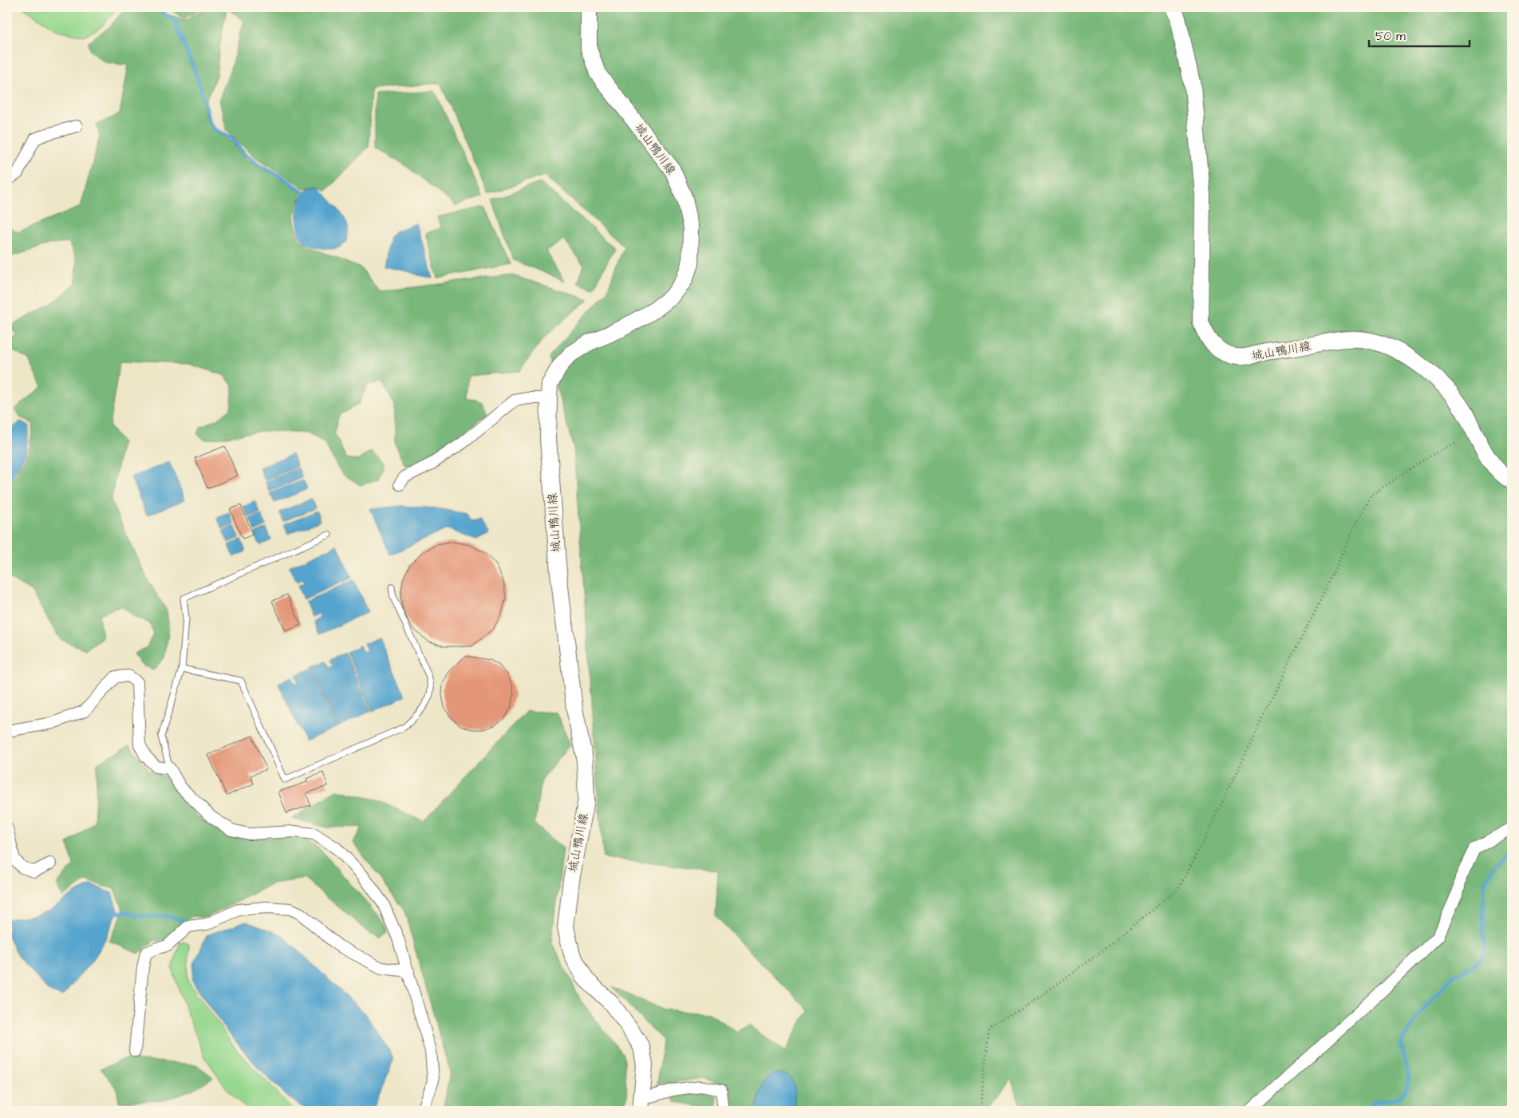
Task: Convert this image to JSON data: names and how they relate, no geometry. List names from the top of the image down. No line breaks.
{"streets":{"main road":["城山鴨川線"]},"scale_bar":"50 m"}
